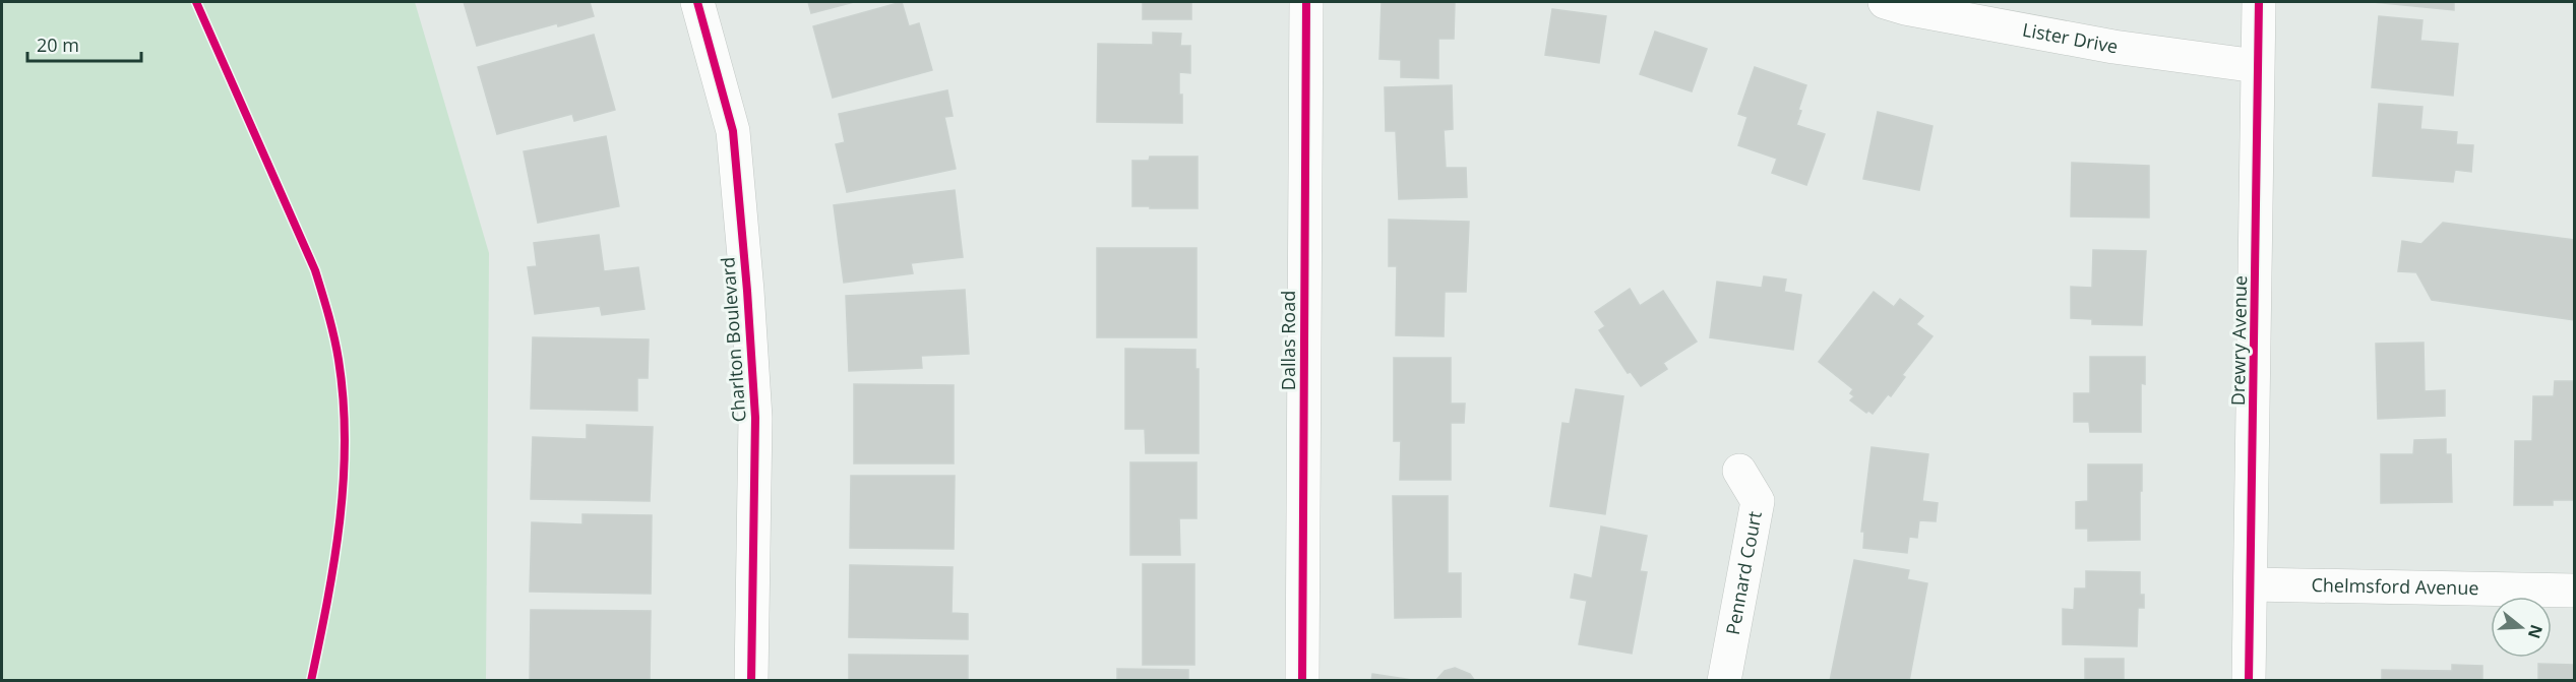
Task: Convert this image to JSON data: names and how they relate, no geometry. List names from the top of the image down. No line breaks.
{"streets":{"street":["Lister Drive","Charlton Boulevard","Dallas Road","Drewry Avenue","Pennard Court","Chelmsford Avenue"]},"crossings":[["Lister Drive","Drewry Avenue"],["Drewry Avenue","Chelmsford Avenue"]],"scale_bar":"20 m","north":"right"}
